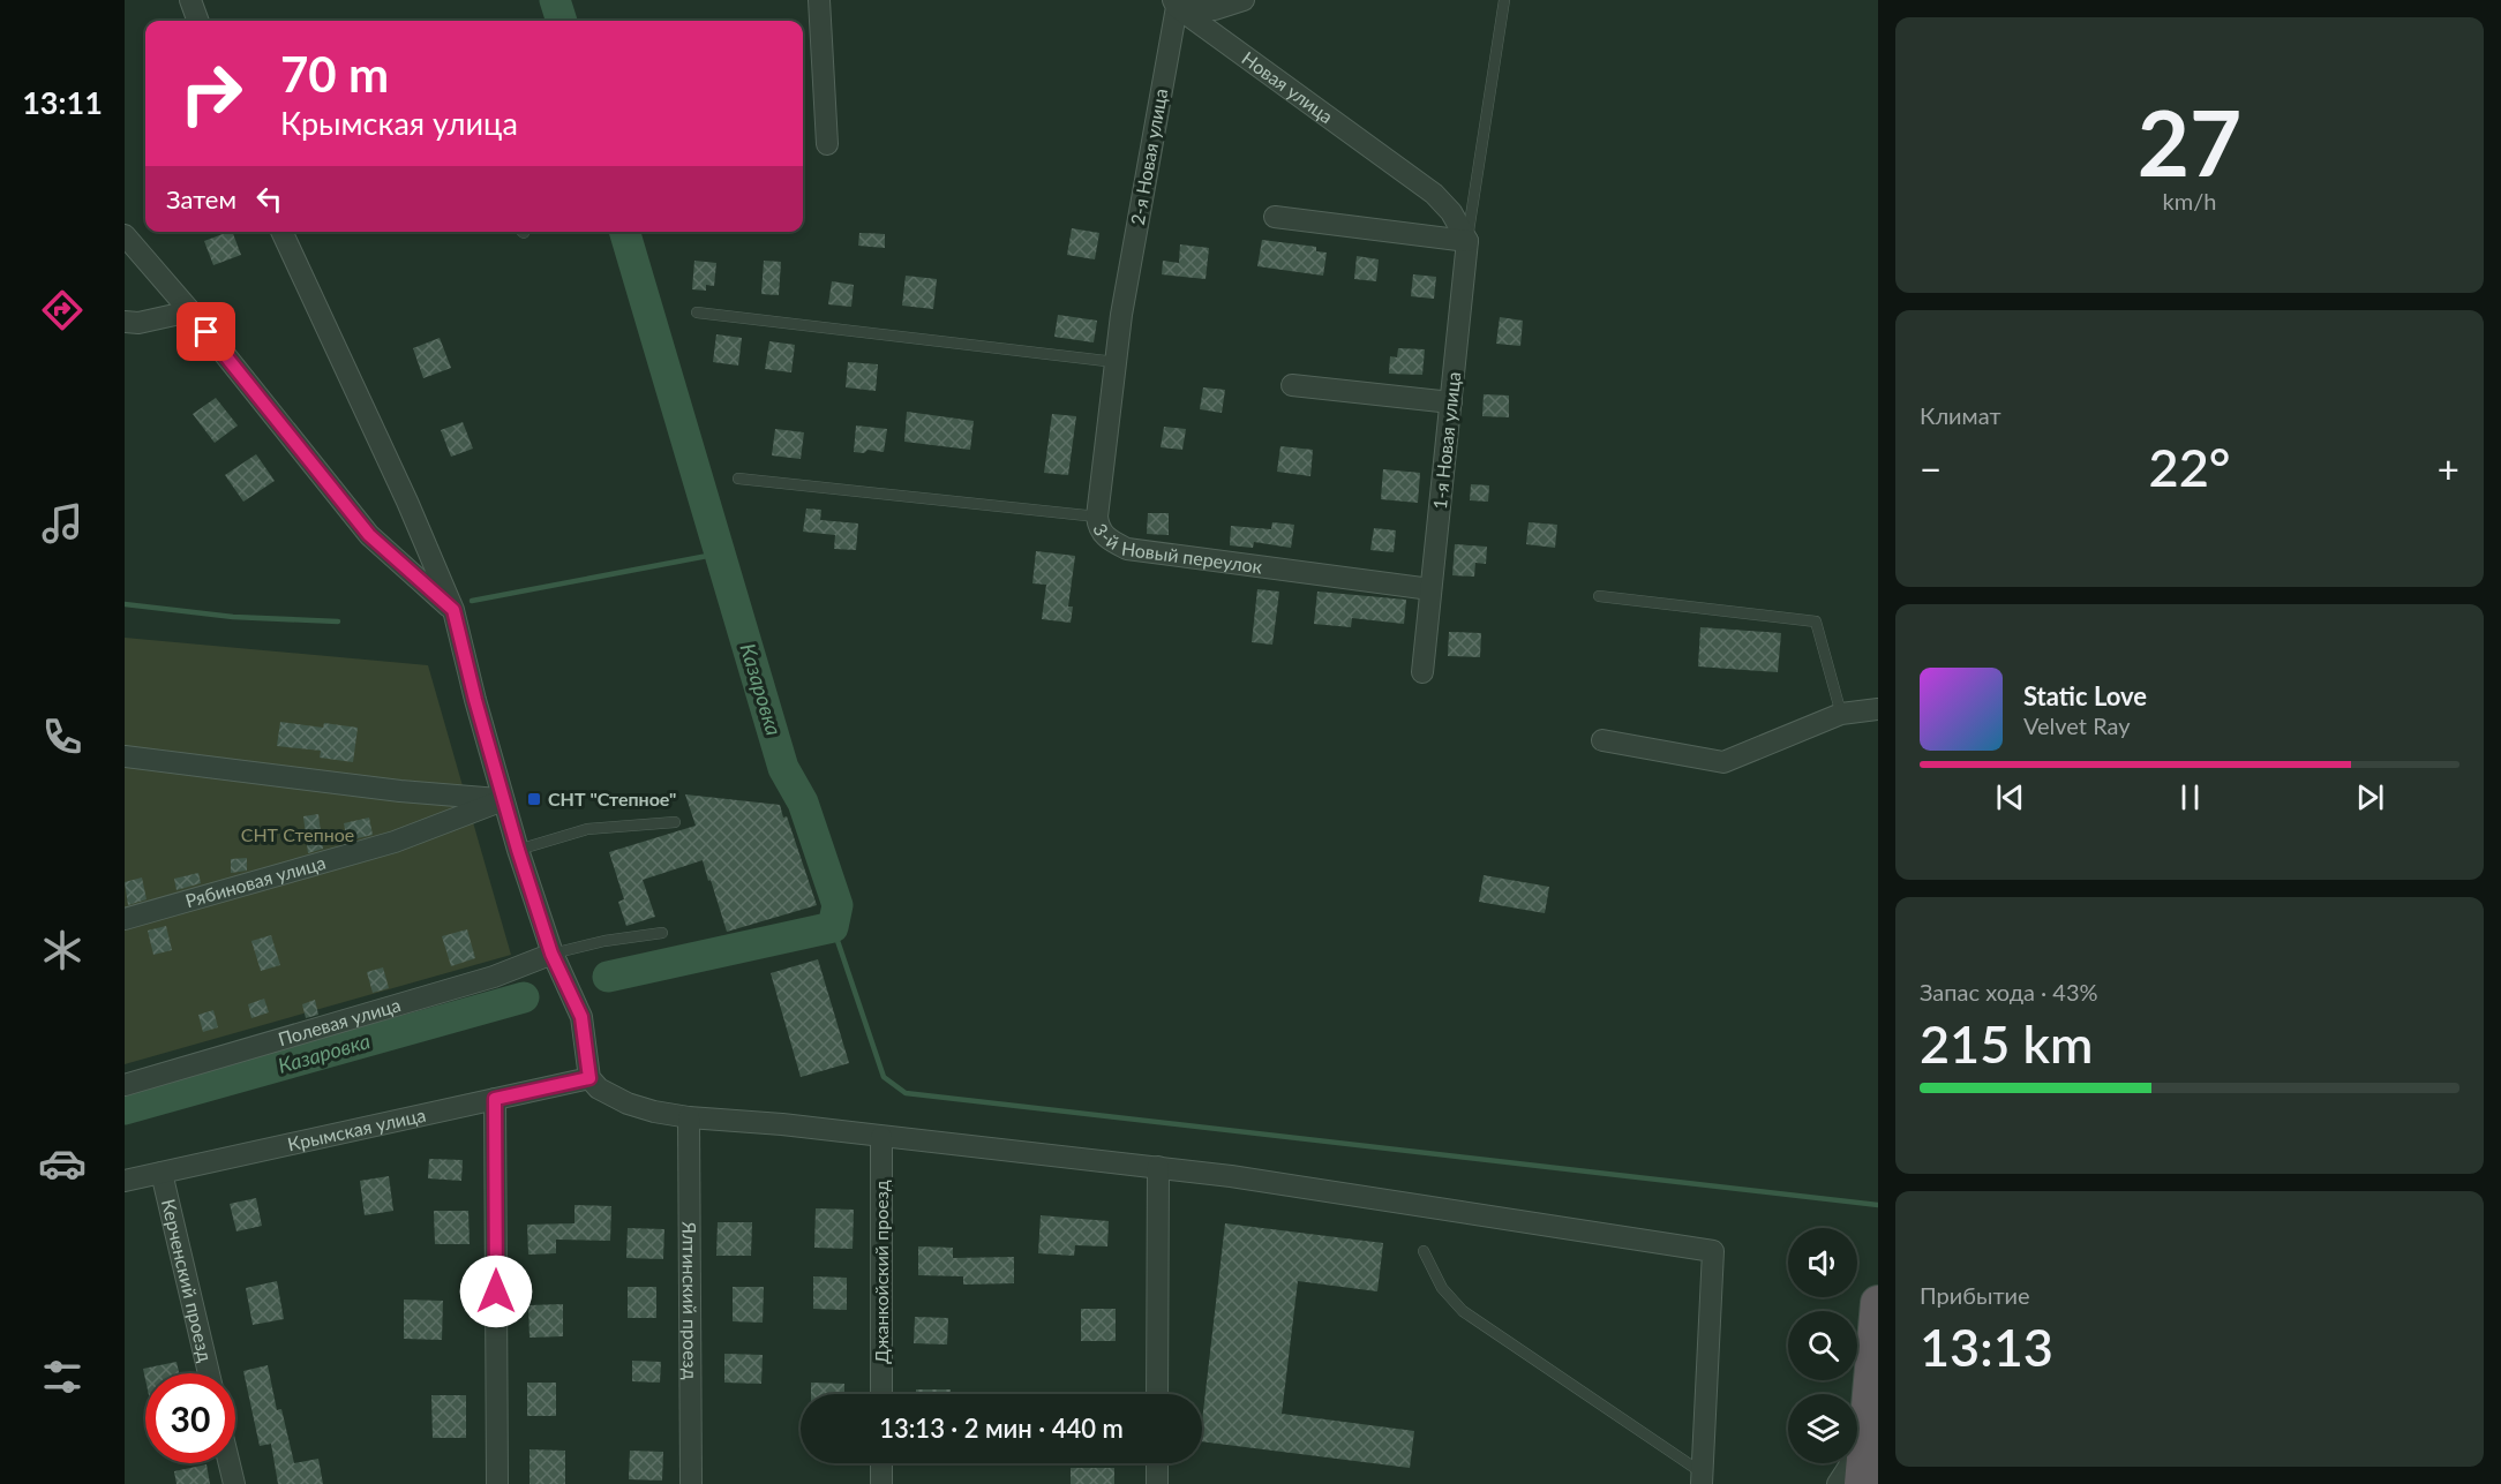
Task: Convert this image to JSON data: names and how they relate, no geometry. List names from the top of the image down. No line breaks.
{"streets":{"street":["Новая улица","2-я Новая улица","1-я Новая улица","3-й Новый переулок","Рябиновая улица","Полевая улица","Крымская улица","Джанкойский проезд","Керченский проезд","Ялтинский проезд"]},"crossings":[["Новая улица","2-я Новая улица"],["Новая улица","1-я Новая улица"],["2-я Новая улица","3-й Новый переулок"],["1-я Новая улица","3-й Новый переулок"],["Крымская улица","Керченский проезд"]],"water":["Казаровка"],"parks":["СНТ Степное"],"places":{"transit":["СНТ \"Степное\""]},"page":{"tabs":"13:11","tile":[["27","km/h"],"Климат",["Запас хода · 43%","215 km"],["Прибытие","13:13"]],"turn":["70 m","Крымская улица"],"then":"Затем","heat":["−","22°","+"],"song":["Static Love","Velvet Ray"],"limit":"30","trip":"13:13 · 2 мин · 440 m"}}
